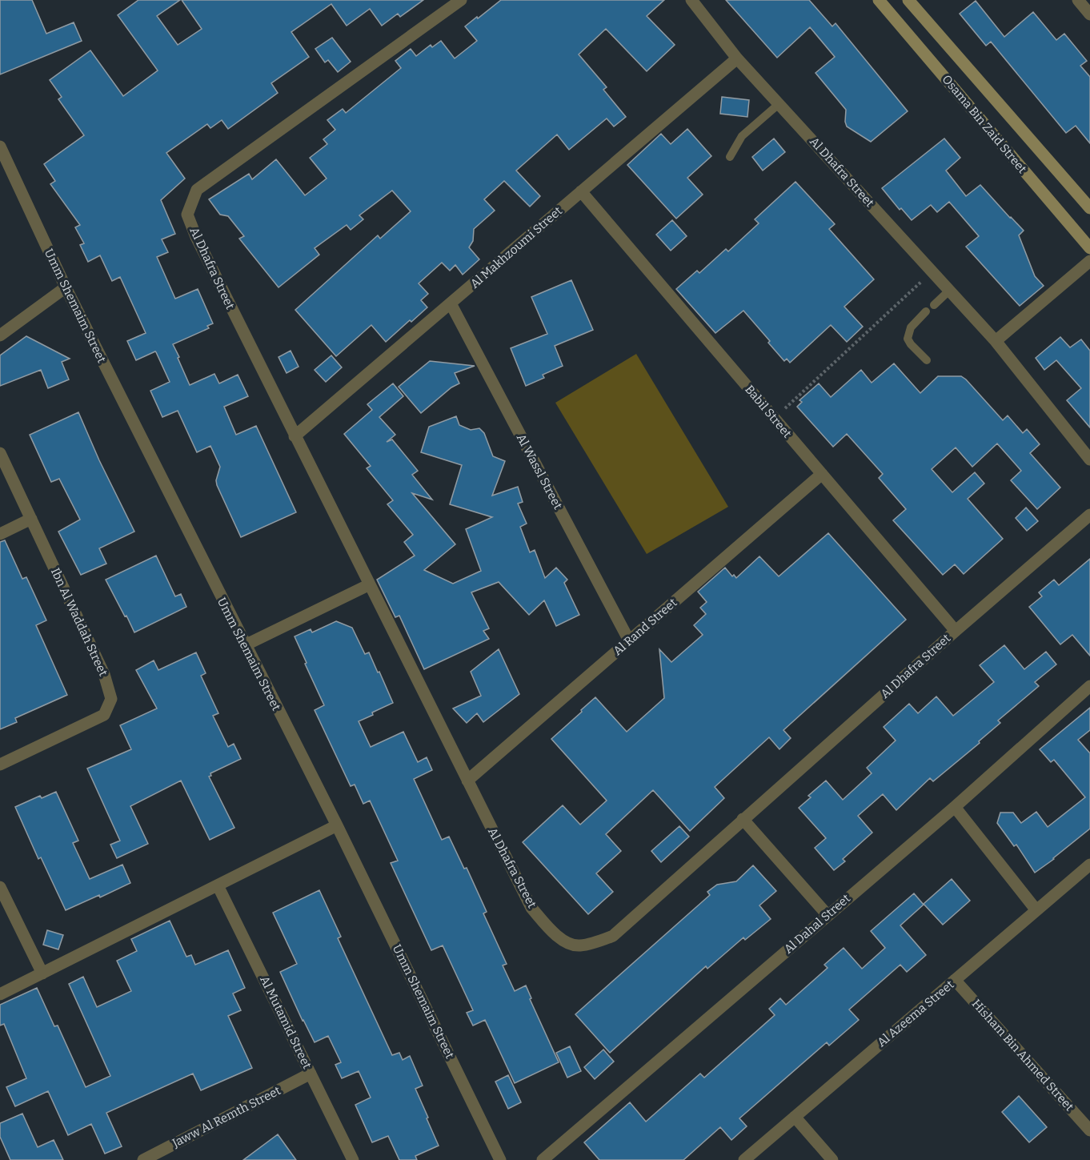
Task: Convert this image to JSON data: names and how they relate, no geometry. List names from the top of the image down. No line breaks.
{"streets":{"street":["Osama Bin Zaid Street","Al Dhafra Street","Al Makhzoumi Street","Umm Shemaim Street","Babil Street","Al Wassl Street","Ibn Al Waddah Street","Al Rand Street","Al Dahal Street","Al Azeema Street","Al Mutamid Street","Hisham Bin Ahmed Street","Jaww Al Remth Street"]},"crossings":[["Al Dhafra Street","Al Makhzoumi Street"],["Al Dhafra Street","Babil Street"],["Al Dhafra Street","Al Rand Street"],["Al Makhzoumi Street","Babil Street"],["Al Makhzoumi Street","Al Wassl Street"],["Babil Street","Al Rand Street"],["Al Wassl Street","Al Rand Street"],["Al Azeema Street","Hisham Bin Ahmed Street"],["Al Mutamid Street","Jaww Al Remth Street"]]}
